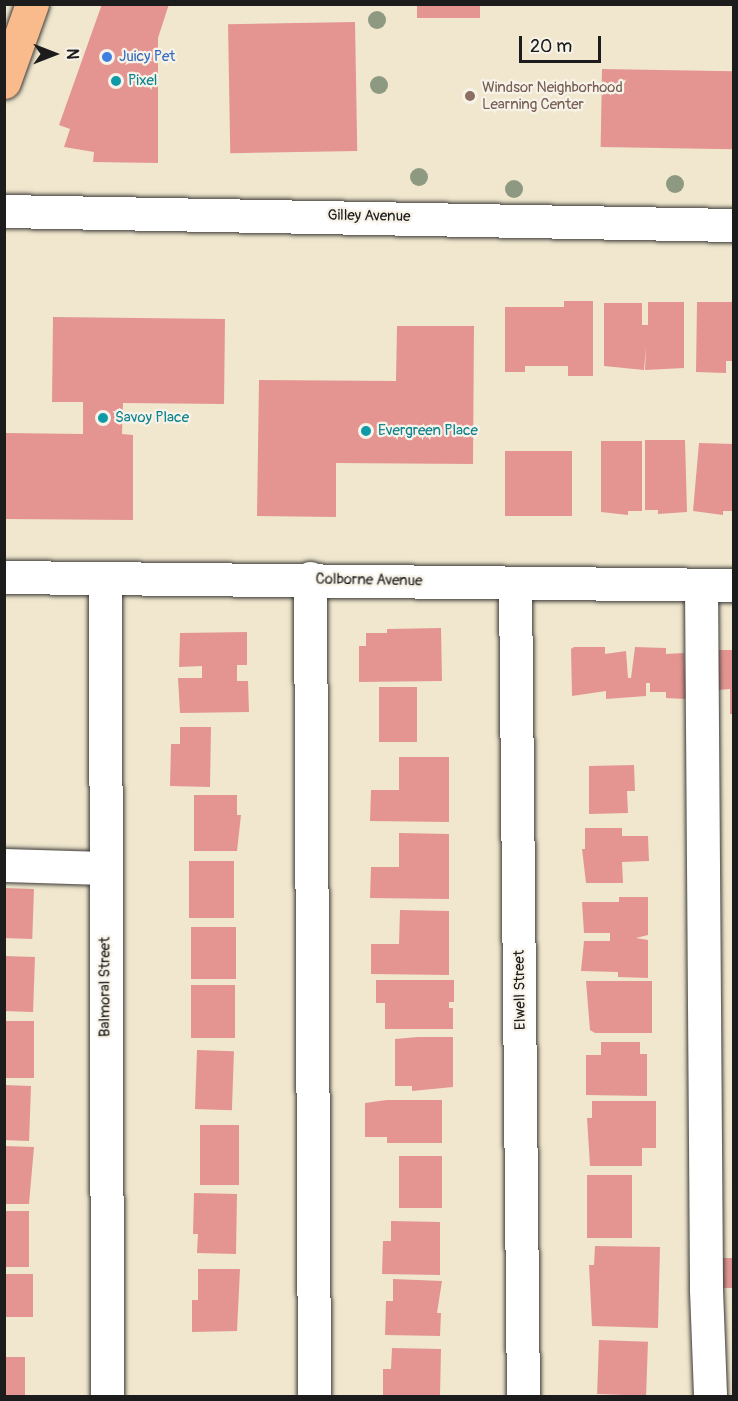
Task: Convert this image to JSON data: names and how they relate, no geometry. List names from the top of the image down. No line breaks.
{"streets":{"street":["Gilley Avenue","Colborne Avenue","Balmoral Street","Elwell Street"]},"crossings":[["Colborne Avenue","Balmoral Street"],["Colborne Avenue","Elwell Street"]],"places":["Juicy Pet","Pixel","Windsor Neighborhood Learning Center","Savoy Place","Evergreen Place"],"scale_bar":"20 m","north":"right"}
